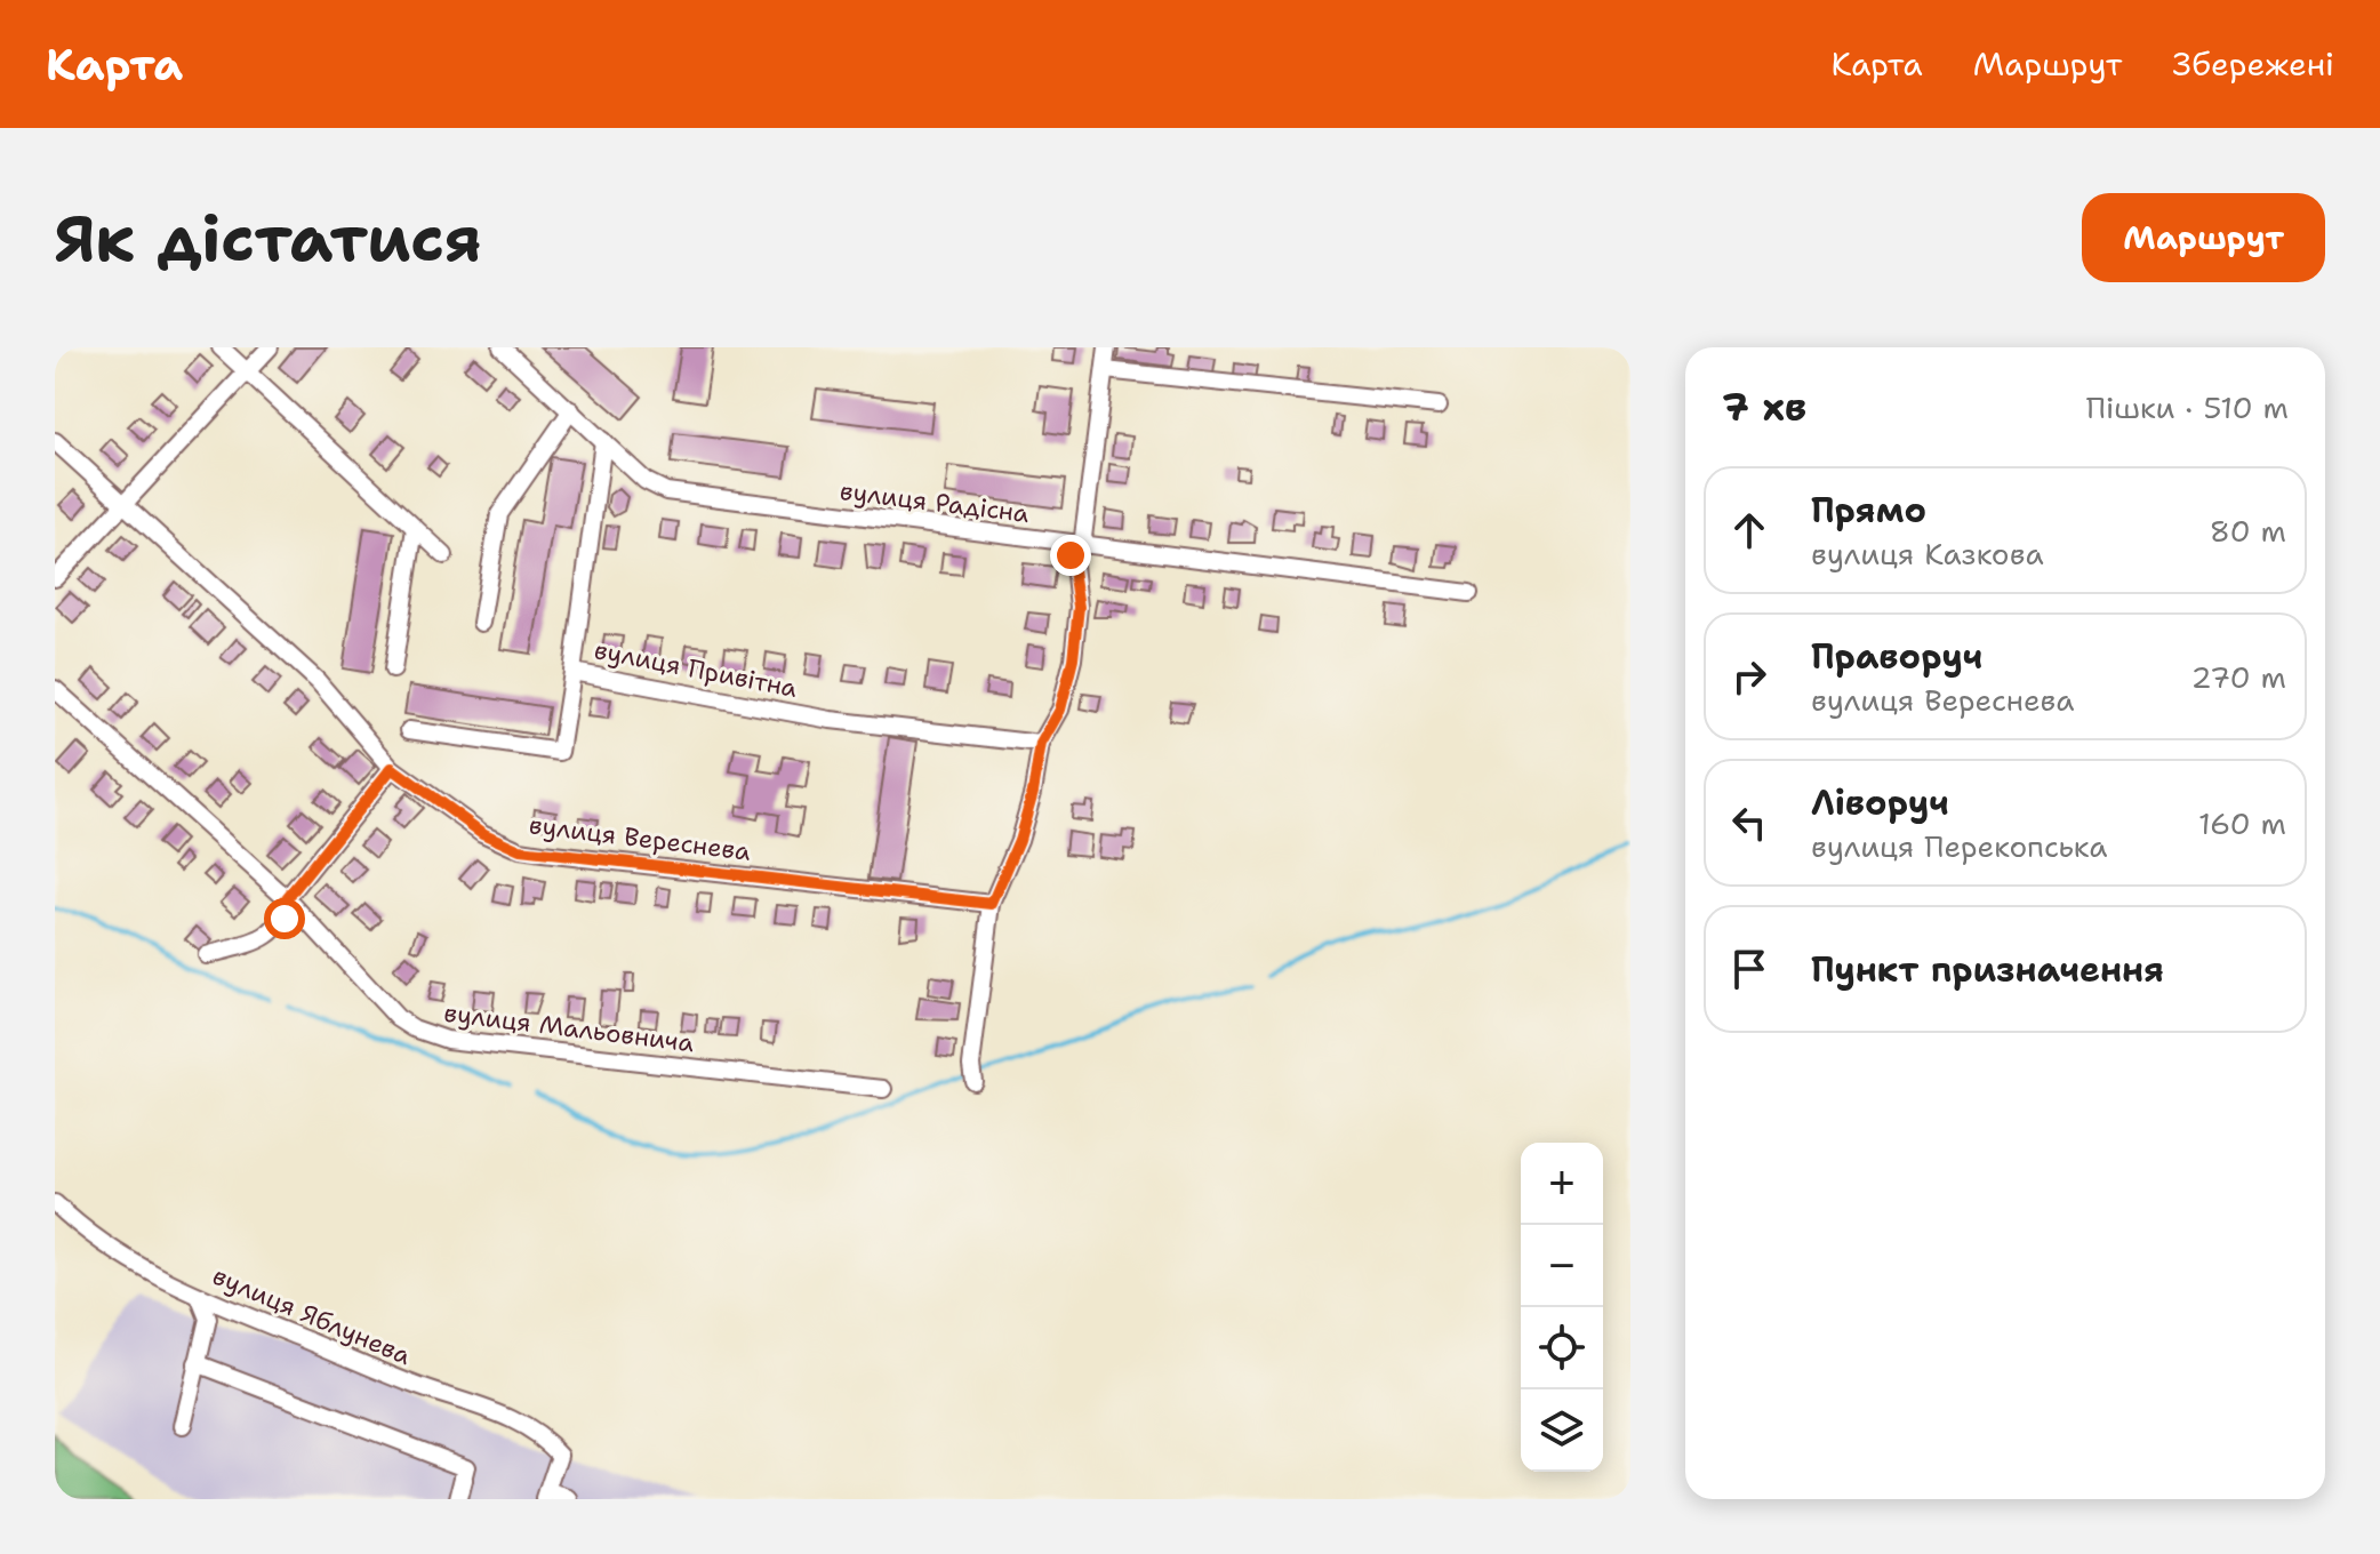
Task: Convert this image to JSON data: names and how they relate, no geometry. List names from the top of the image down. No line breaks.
{"streets":{"street":["вулиця Радісна","вулиця Привітна","вулиця Вереснева","вулиця Мальовнича","вулиця Яблунева"]},"crossings":[["вулиця Радісна","вулиця Привітна"]],"page":{"header":"Карта","nav":["Карта","Маршрут","Збережені"],"buttons":"Маршрут","title":"Як дістатися","heading":["7 хв","Пішки · 510 m"],"list":[["Прямо","вулиця Казкова","80 m"],["Праворуч","вулиця Вереснева","270 m"],["Ліворуч","вулиця Перекопська","160 m"],"Пункт призначення"],"map_buttons":["+","−"]}}
